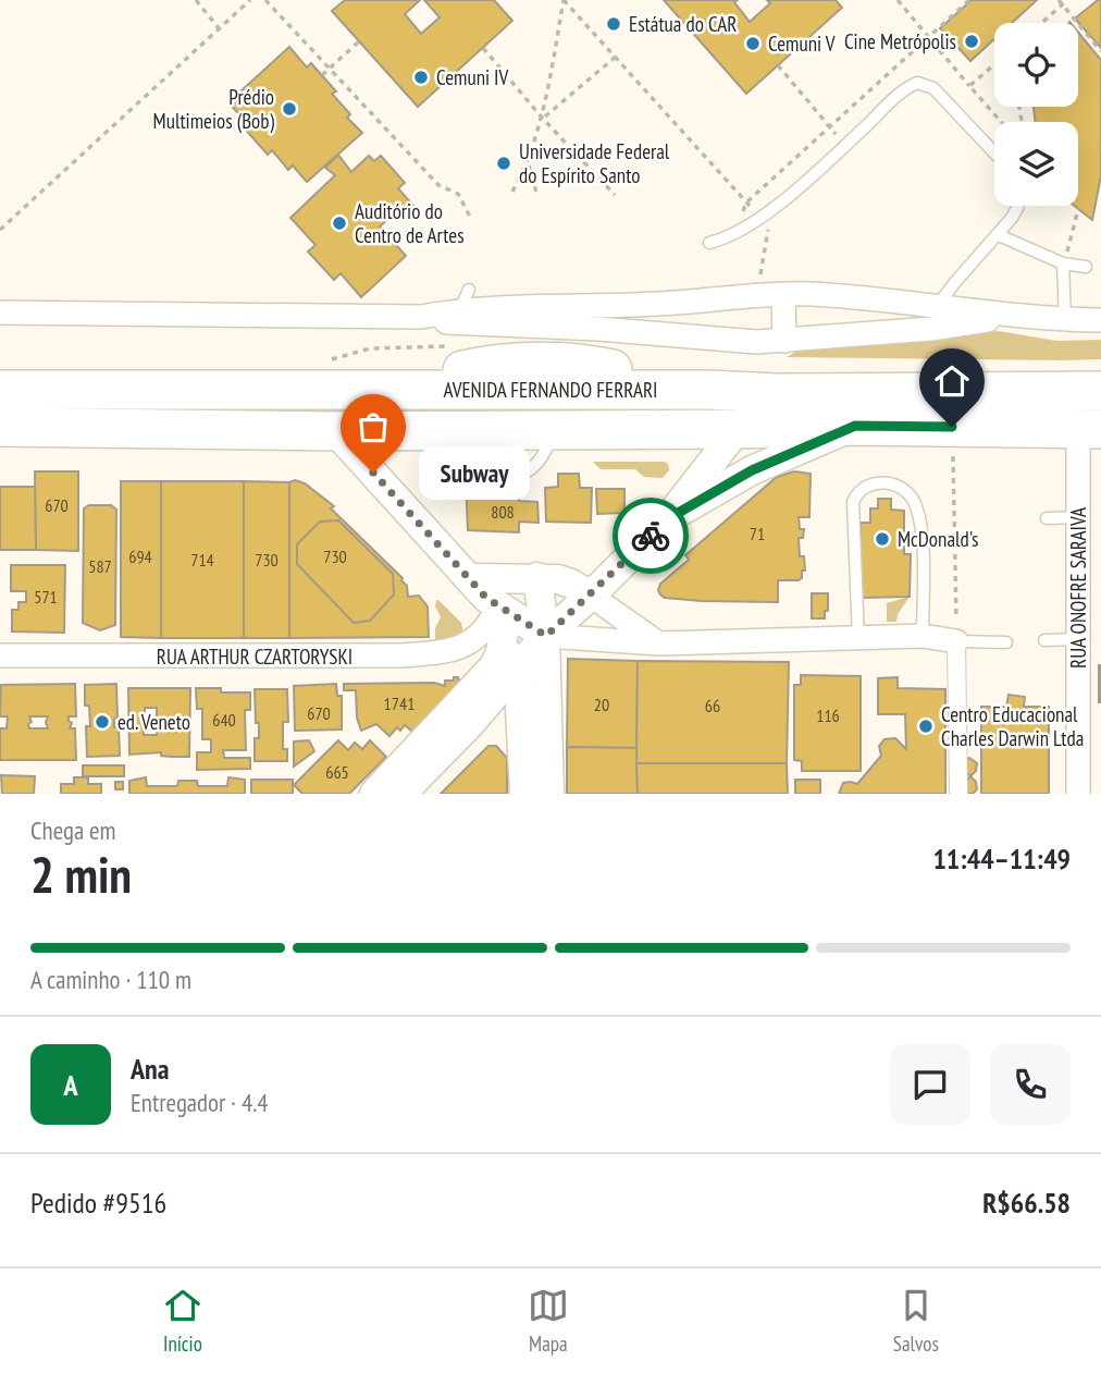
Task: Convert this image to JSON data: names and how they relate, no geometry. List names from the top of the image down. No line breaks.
{"streets":{"main road":["AVENIDA FERNANDO FERRARI"],"street":["RUA ONOFRE SARAIVA","RUA ARTHUR CZARTORYSKI"]},"crossings":[["AVENIDA FERNANDO FERRARI","RUA ONOFRE SARAIVA"]],"places":["Estátua do CAR","Cine Metrópolis","Cemuni V","Cemuni IV","Prédio Multimeios (Bob)","Universidade Federal do Espírito Santo","Auditório do Centro de Artes","Subway","McDonald's","ed. Veneto","Centro Educacional Charles Darwin Ltda"],"house_numbers":["670","808","71","694","730","714","730","587","571","1741","20","66","670","116","640","665"],"page":{"bubble":"Subway","heading":["2 min","Chega em","11:44–11:49"],"panel":["Ana","Entregador · 4.4","Pedido #9516","R$66.58"],"bar":"A caminho · 110 m","round":"A","tabs":["Início","Mapa","Salvos"]}}
